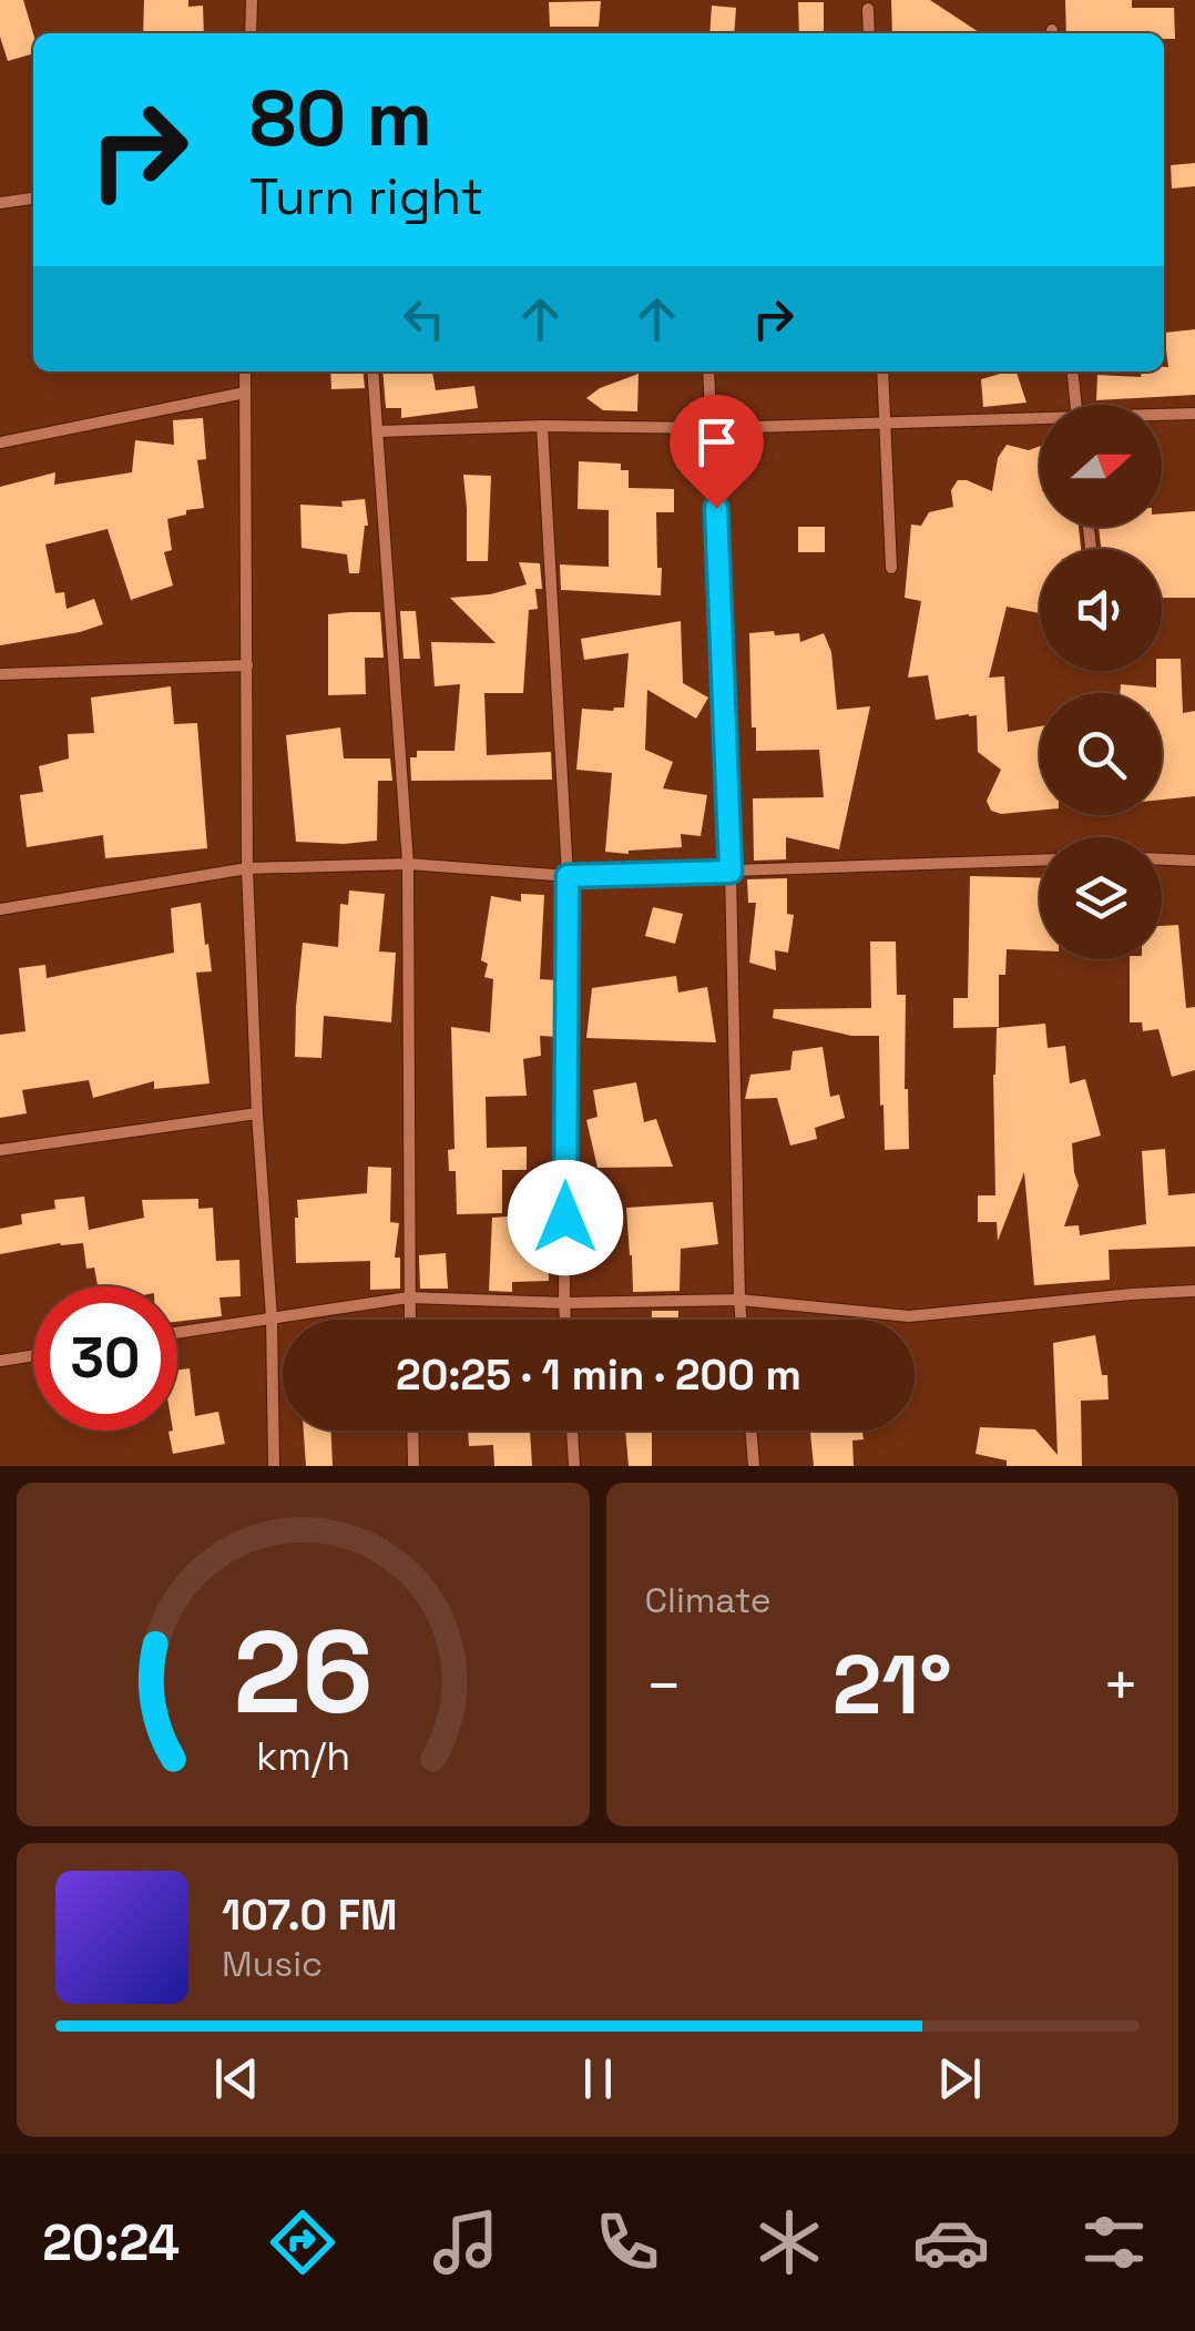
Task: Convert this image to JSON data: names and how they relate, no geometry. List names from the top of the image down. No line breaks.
{"north":"right","page":{"turn":["80 m","Turn right"],"limit":"30","trip":"20:25 · 1 min · 200 m","tile":"Climate","heat":["−","21°","+"],"song":["107.0 FM","Music"],"tabs":"20:24","gauge":["26","km/h"]}}
